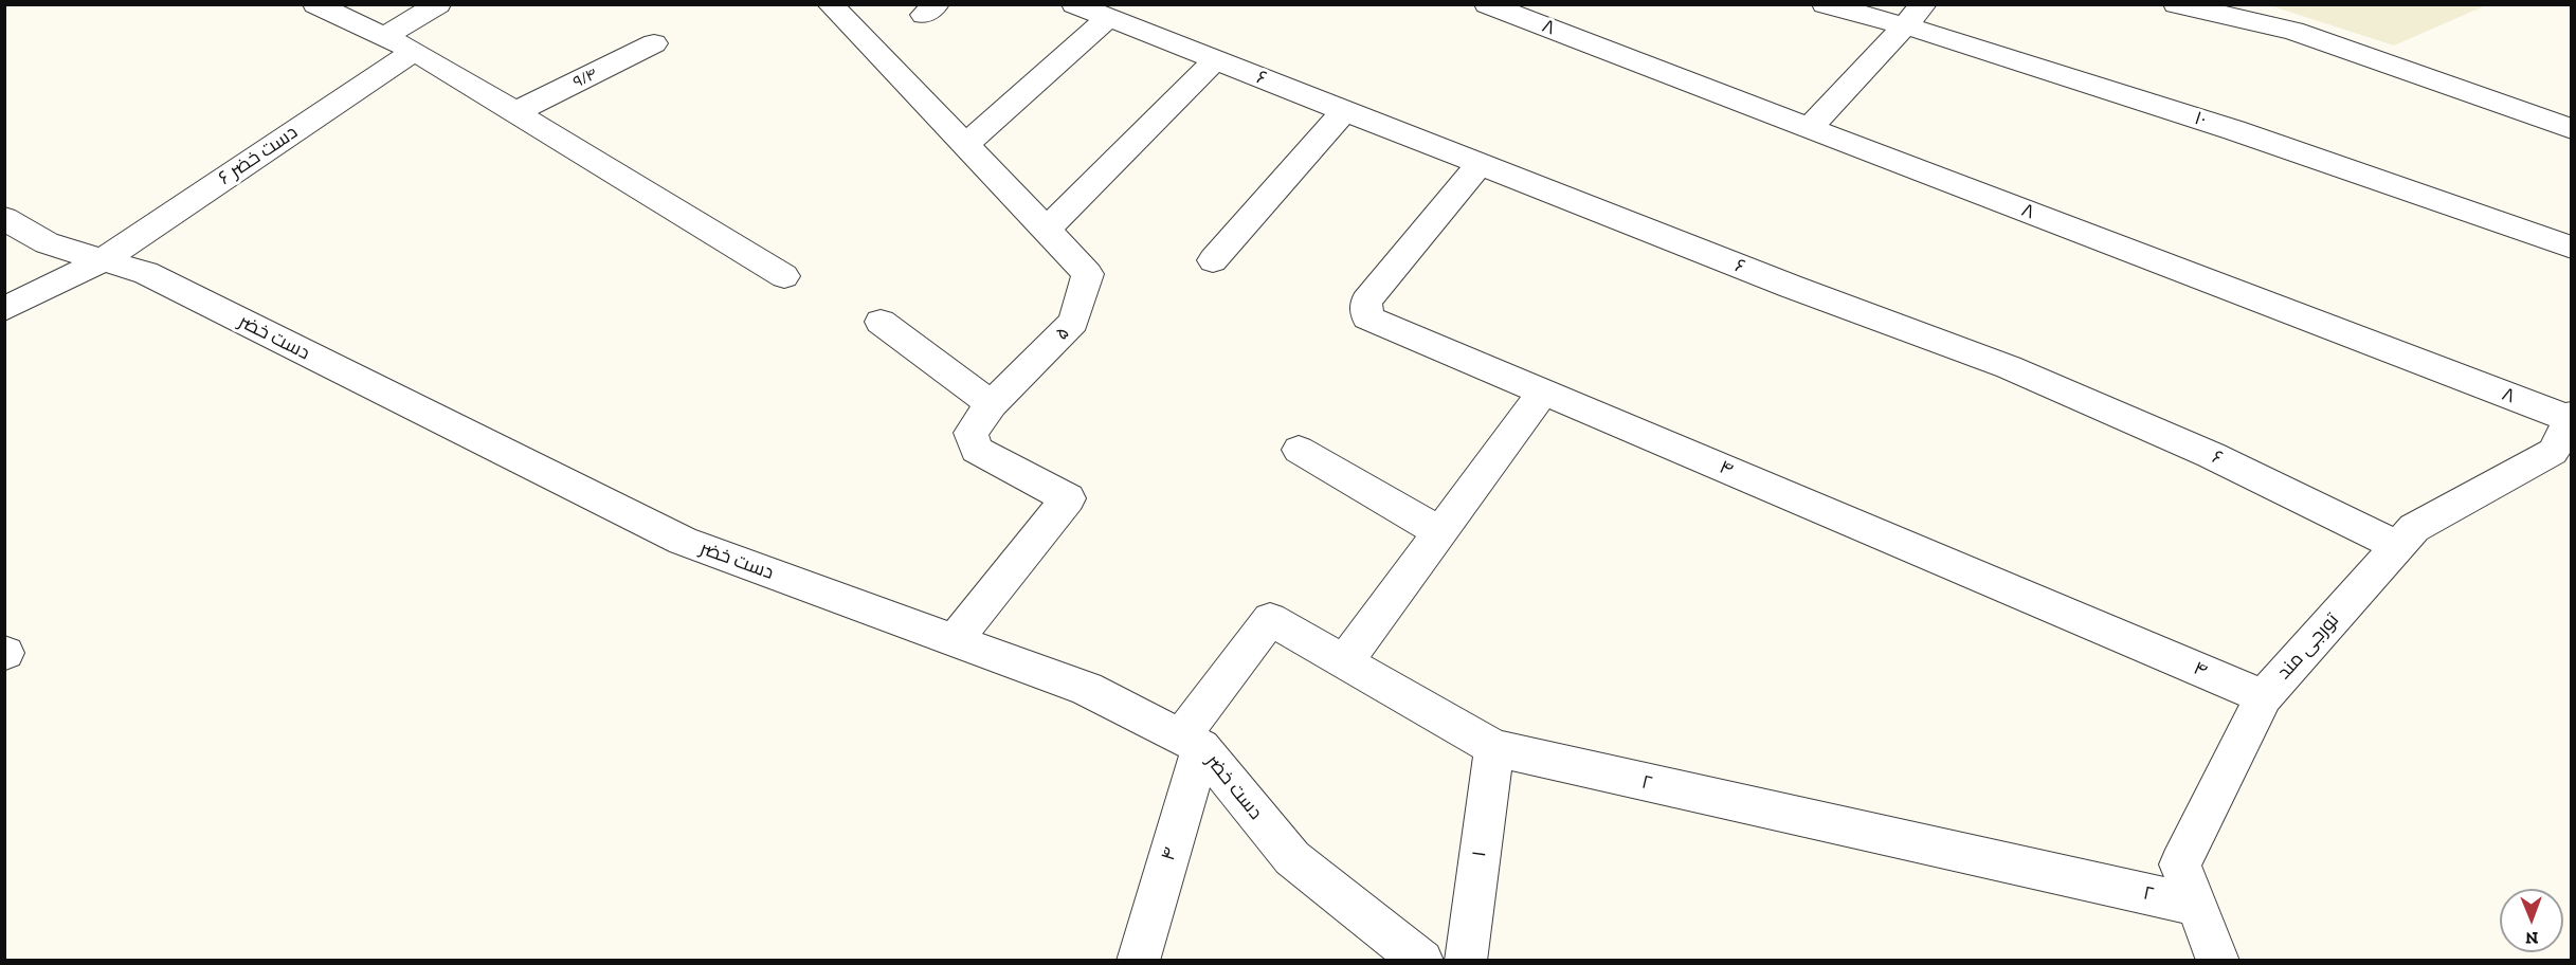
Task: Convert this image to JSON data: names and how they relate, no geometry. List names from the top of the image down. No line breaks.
{"streets":{"street":["۸","۹/۴","۶","۱۰","دست خضر ۶","۵","دست خضر","۴","تورجی مند","۲","۱"]},"crossings":[["۸","تورجی مند"],["۶","۴"],["۶","تورجی مند"],["دست خضر ۶","دست خضر"],["۵","دست خضر"],["دست خضر","۴"],["دست خضر","۲"],["۴","تورجی مند"],["۴","۲"],["تورجی مند","۲"],["۲","۱"]],"north":"bottom"}
